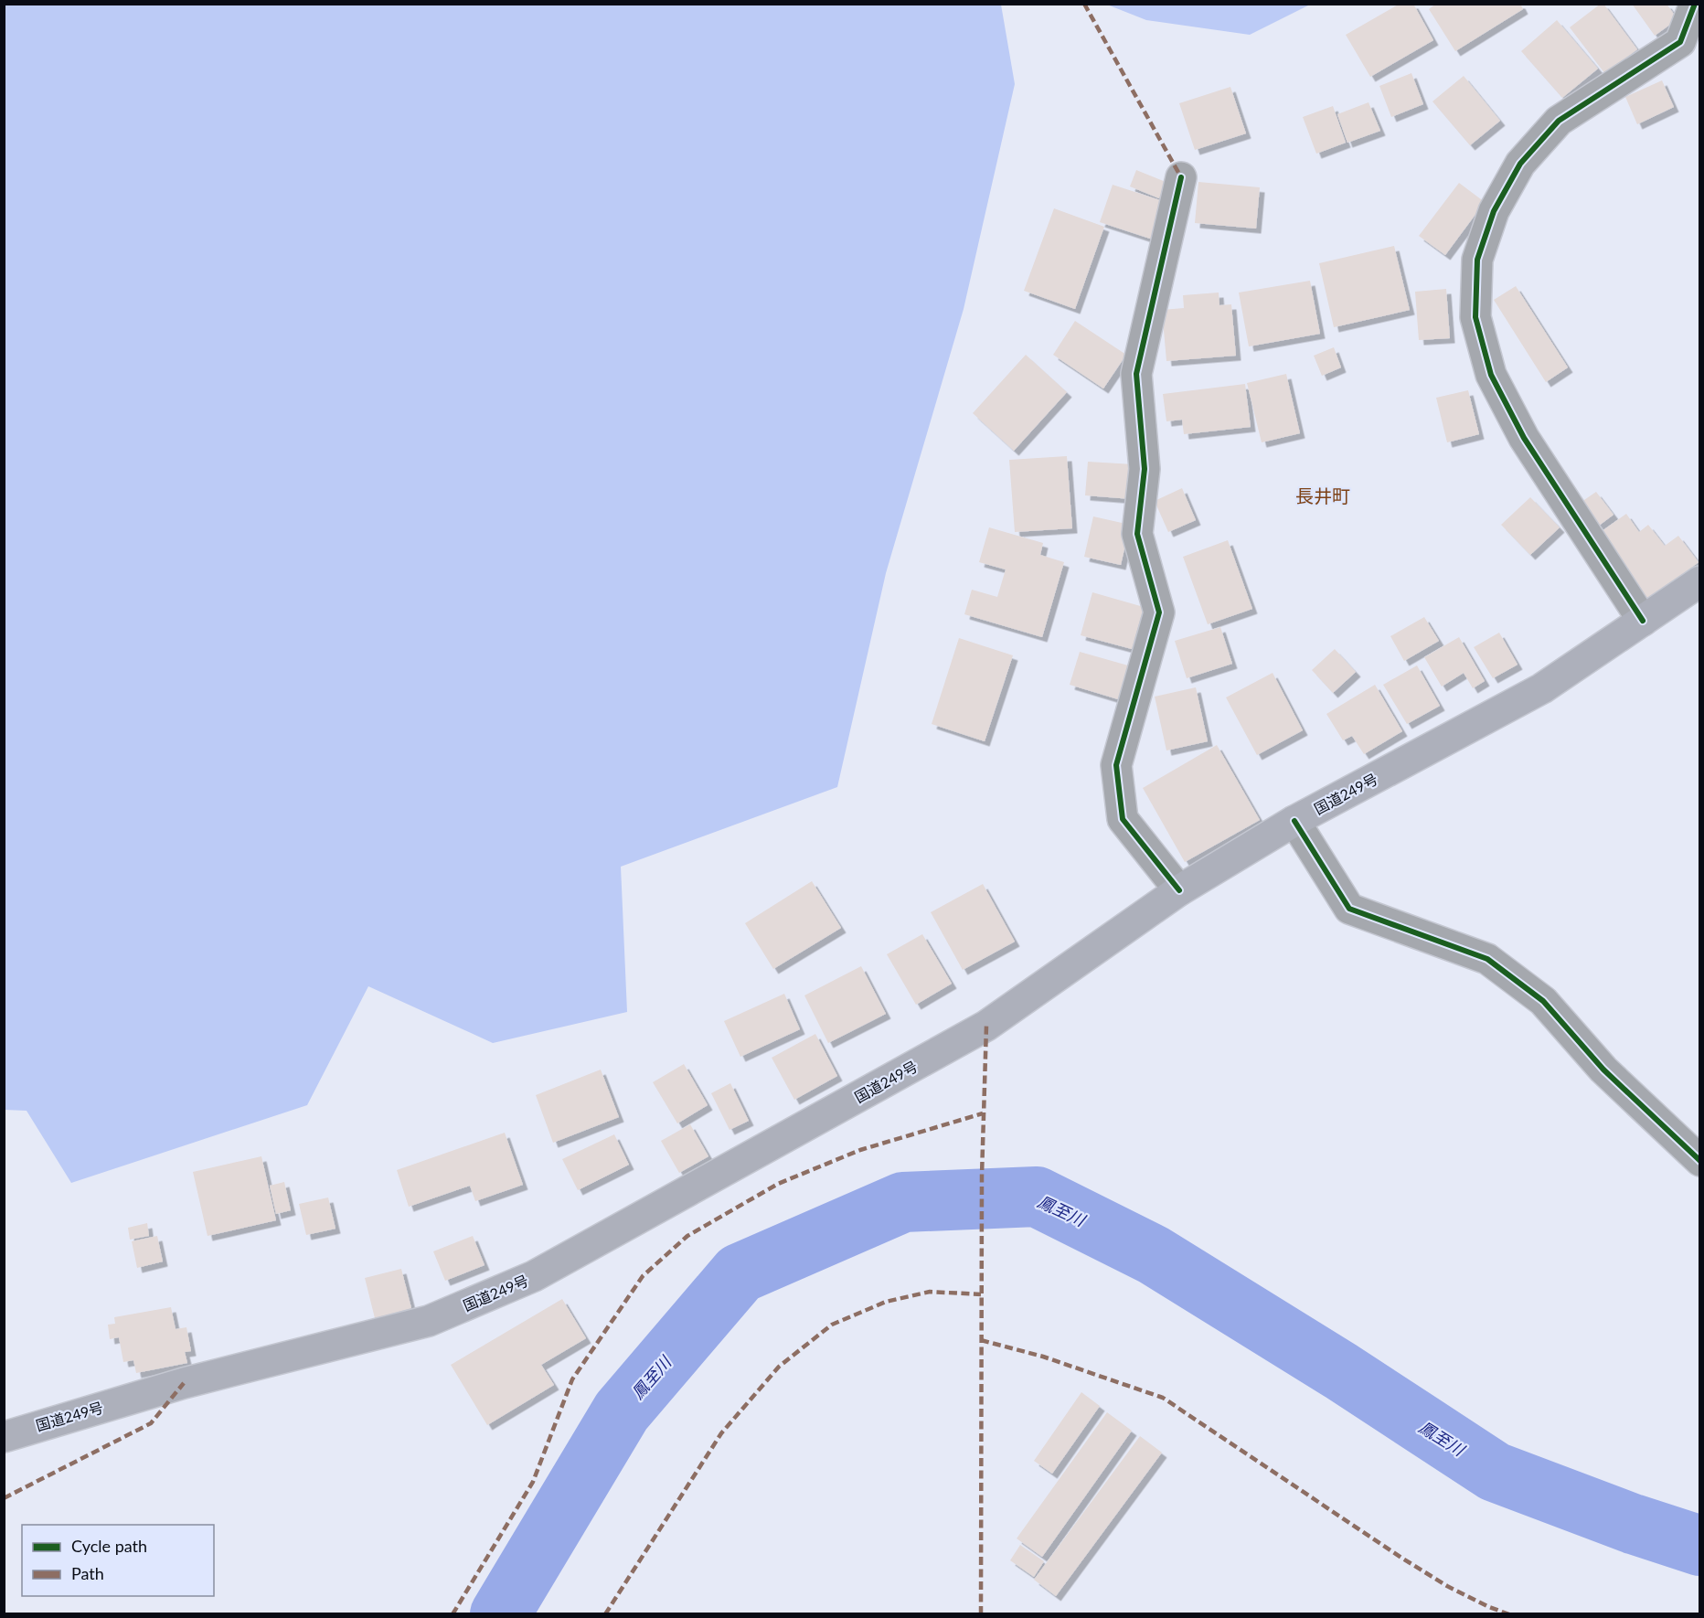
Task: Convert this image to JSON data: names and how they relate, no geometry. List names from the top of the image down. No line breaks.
{"streets":{"highway":["国道249号"]},"districts":["長井町"],"water":["鳳至川"],"legend":["Cycle path","Path"]}
